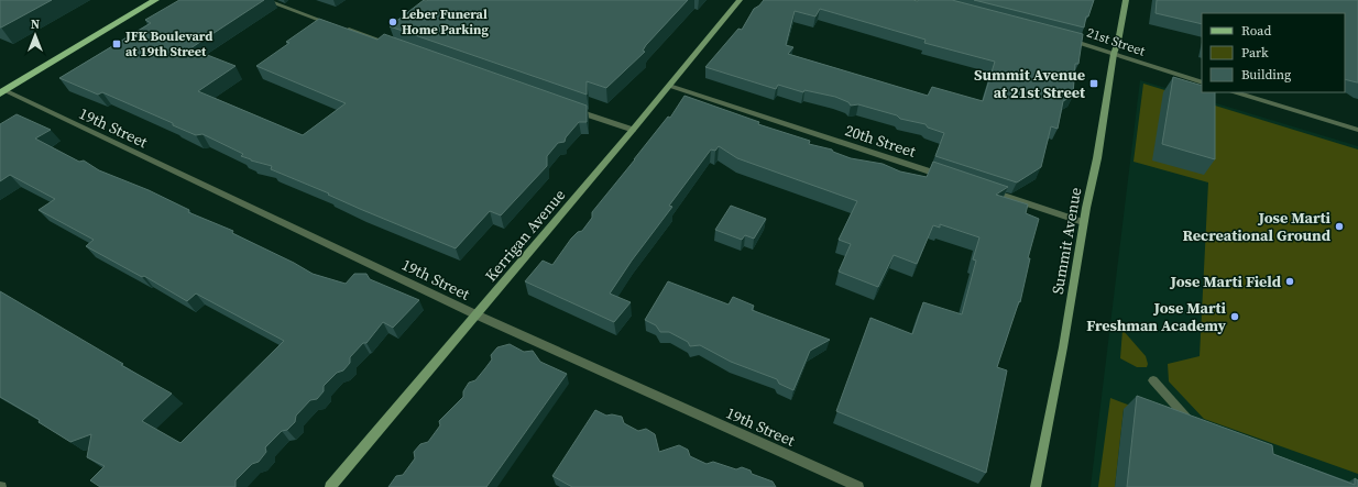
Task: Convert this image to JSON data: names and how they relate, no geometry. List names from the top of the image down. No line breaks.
{"streets":{"street":["21st Street","19th Street","20th Street","Kerrigan Avenue","Summit Avenue"]},"crossings":[["21st Street","Summit Avenue"],["19th Street","Kerrigan Avenue"],["20th Street","Kerrigan Avenue"]],"places":{"other":["Leber Funeral Home Parking","Jose Marti Recreational Ground","Jose Marti Field","Jose Marti Freshman Academy"],"transit":["JFK Boulevard at 19th Street","Summit Avenue at 21st Street"]},"legend":["Road","Park","Building"],"north":"top"}
